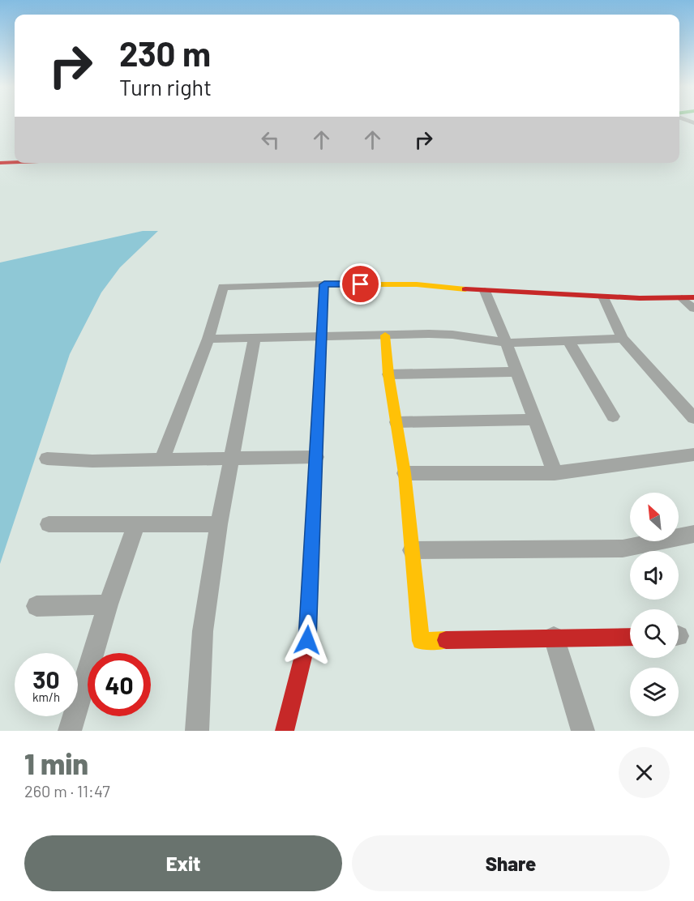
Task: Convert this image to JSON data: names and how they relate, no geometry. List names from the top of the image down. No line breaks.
{"north":"top left","page":{"turn":["230 m","Turn right"],"speed":"30 km/h","limit":"40","heading":["1 min","260 m · 11:47"],"buttons":["Exit","Share"]}}
